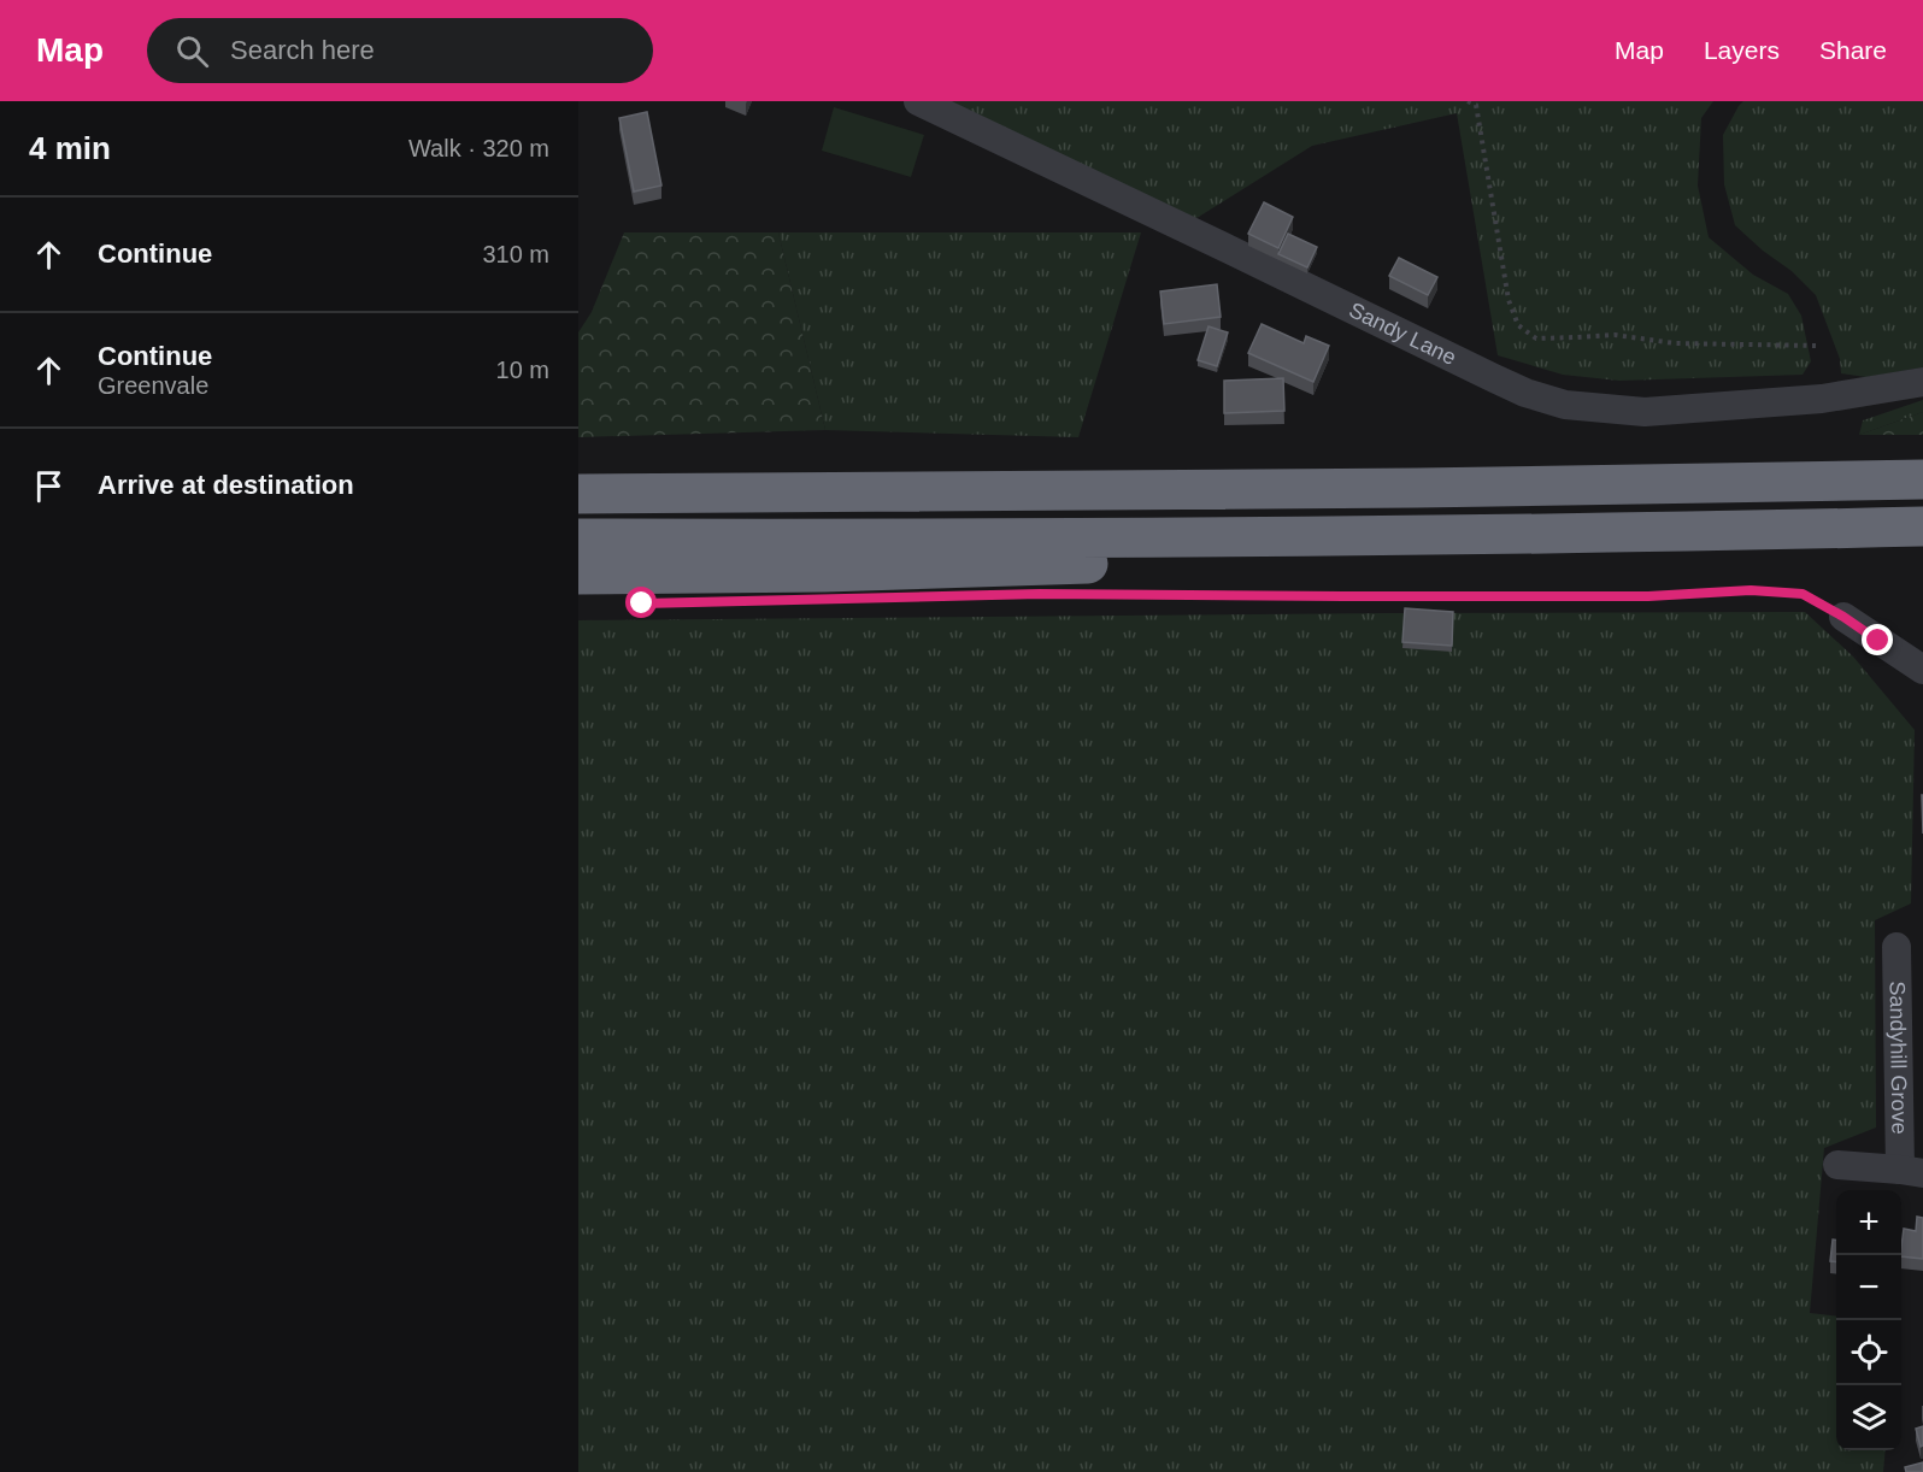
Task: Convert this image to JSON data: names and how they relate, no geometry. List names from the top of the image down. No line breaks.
{"streets":{"street":["Sandy Lane","Sandyhill Grove"]},"page":{"header":"Map","search":"Search here","nav":["Map","Layers","Share"],"heading":["4 min","Walk · 320 m"],"list":[["Continue","310 m"],["Continue","Greenvale","10 m"],"Arrive at destination"],"map_buttons":["+","−"]}}
